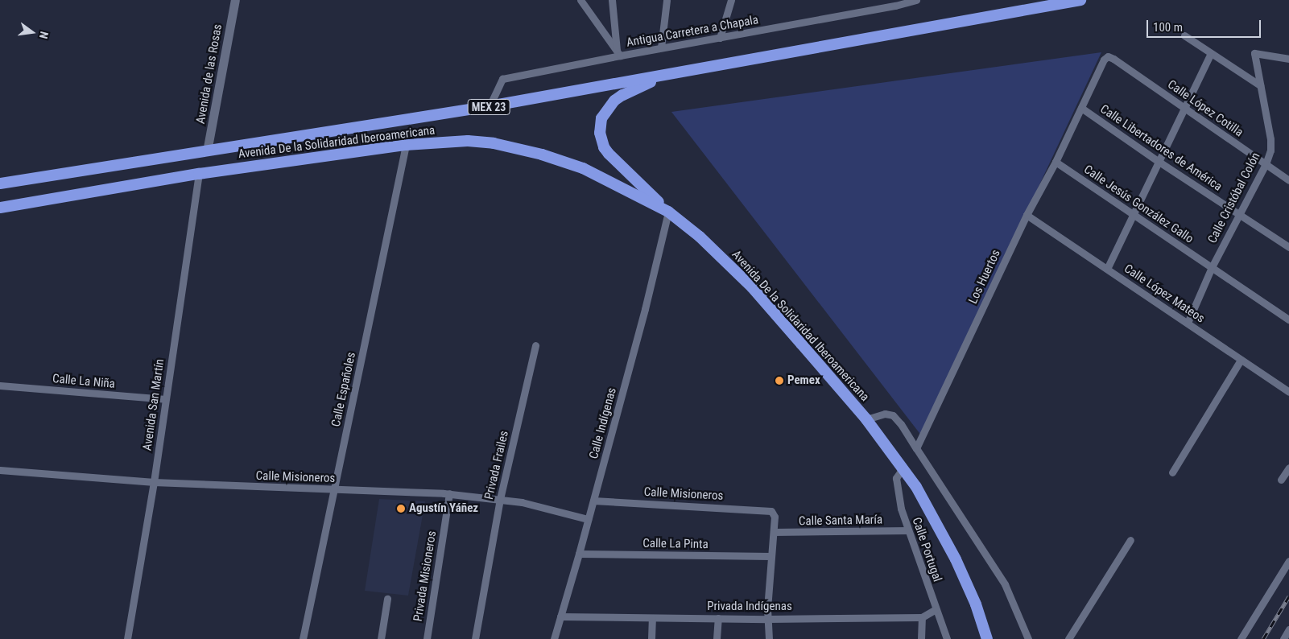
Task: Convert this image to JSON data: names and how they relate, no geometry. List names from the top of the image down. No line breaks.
{"streets":{"highway":["MEX 23","Avenida De la Solidaridad Iberoamericana"],"street":["Antigua Carretera a Chapala","Avenida de las Rosas","Calle López Cotilla","Calle Libertadores de América","Calle Cristóbal Colón","Calle Jesús González Gallo","Los Huertos","Calle López Mateos","Calle La Niña","Calle Españoles","Avenida San Martín","Calle Indígenas","Privada Frailes","Calle Misioneros","Calle Santa María","Calle La Pinta","Calle Portugal","Privada Misioneros","Privada Indígenas"]},"crossings":[["Antigua Carretera a Chapala","Avenida De la Solidaridad Iberoamericana"],["Avenida de las Rosas","Avenida De la Solidaridad Iberoamericana"],["Calle López Cotilla","Calle Cristóbal Colón"],["Calle López Cotilla","Los Huertos"],["Avenida De la Solidaridad Iberoamericana","Calle Españoles"],["Avenida De la Solidaridad Iberoamericana","Avenida San Martín"],["Avenida De la Solidaridad Iberoamericana","Calle Indígenas"],["Avenida De la Solidaridad Iberoamericana","Calle Portugal"],["Calle Libertadores de América","Calle Cristóbal Colón"],["Calle Libertadores de América","Los Huertos"],["Calle Cristóbal Colón","Calle Jesús González Gallo"],["Calle Cristóbal Colón","Calle López Mateos"],["Calle Jesús González Gallo","Los Huertos"],["Los Huertos","Calle López Mateos"],["Calle La Niña","Avenida San Martín"],["Calle Españoles","Calle Misioneros"],["Avenida San Martín","Calle Misioneros"],["Calle Indígenas","Calle Misioneros"],["Calle Indígenas","Calle La Pinta"],["Calle Indígenas","Privada Indígenas"],["Privada Frailes","Calle Misioneros"],["Calle Misioneros","Calle Santa María"],["Calle Misioneros","Privada Misioneros"],["Calle Santa María","Calle Portugal"]],"places":["Pemex","Agustín Yáñez"],"scale_bar":"100 m","north":"right"}
